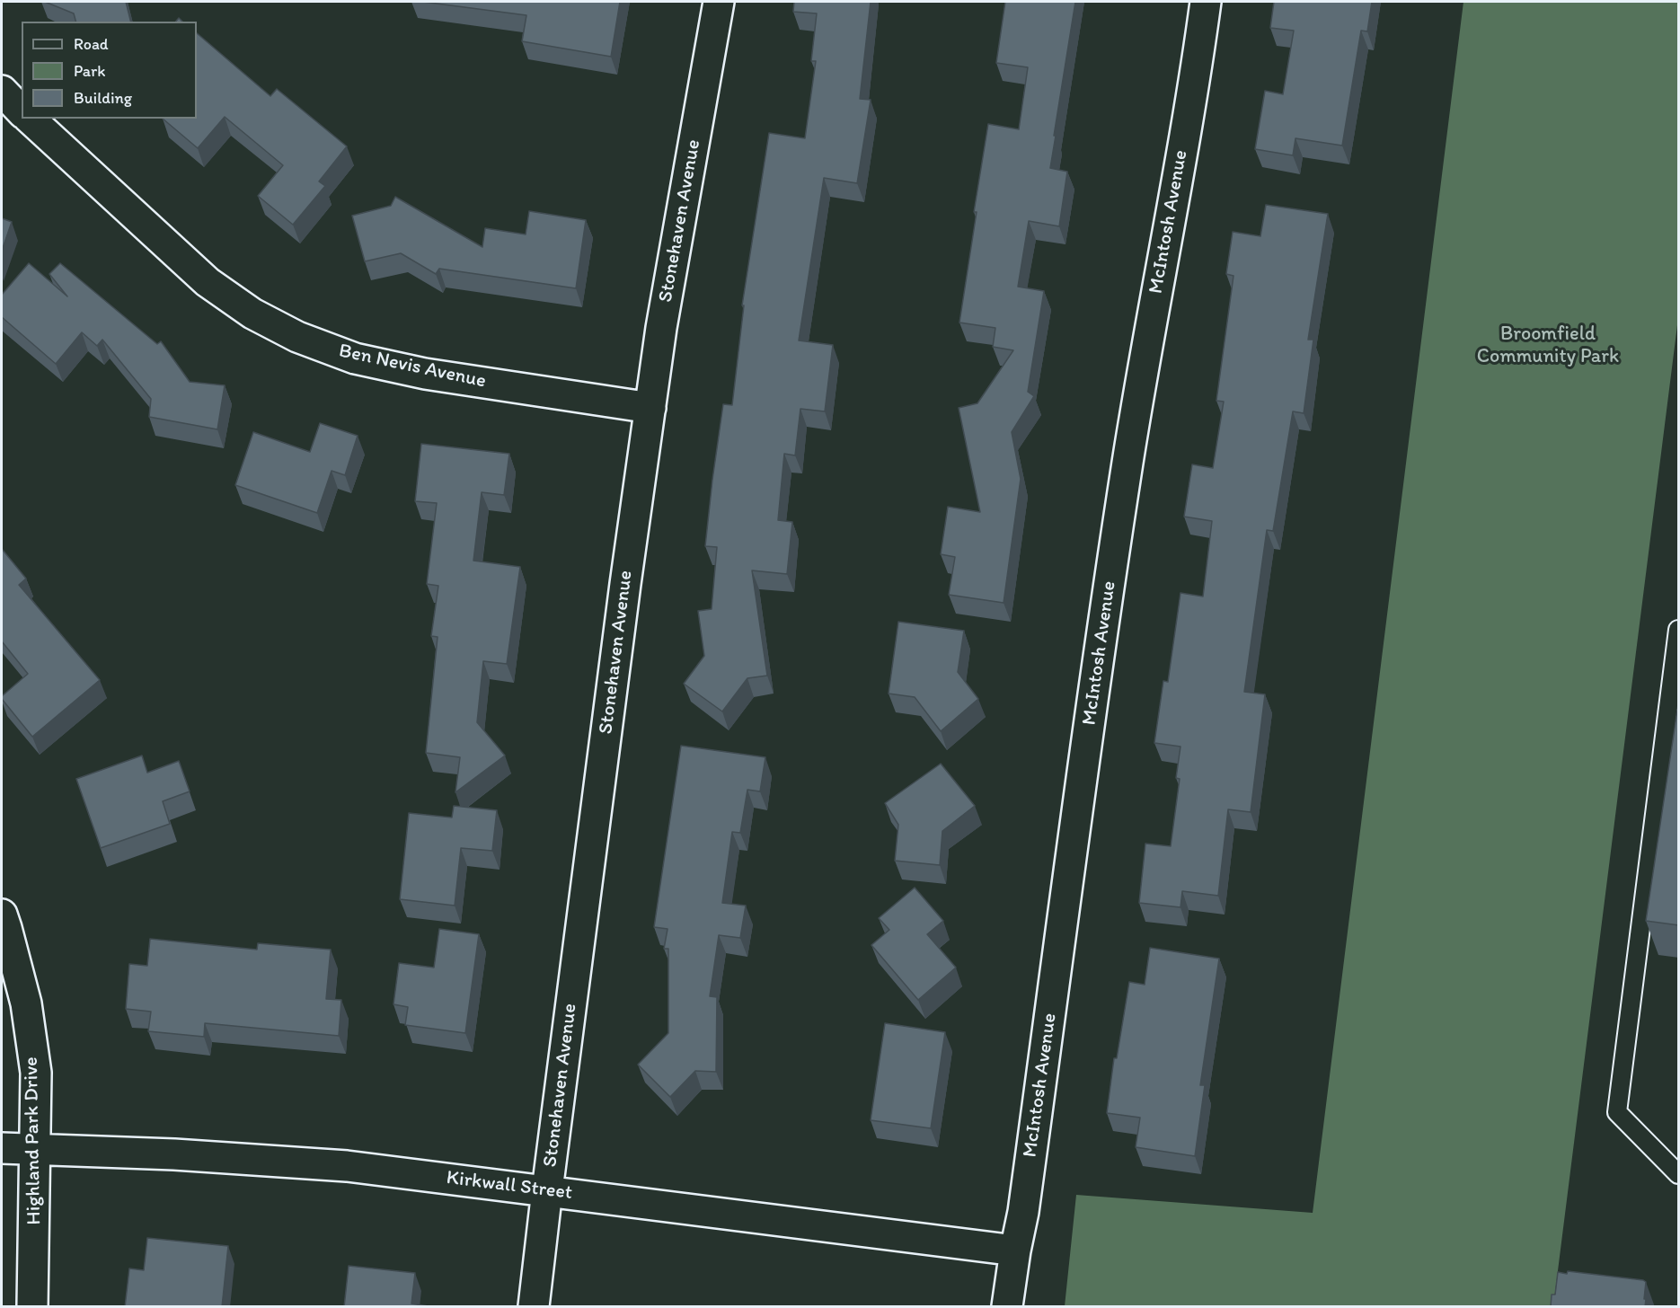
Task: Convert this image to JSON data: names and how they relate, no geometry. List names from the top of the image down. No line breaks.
{"streets":{"street":["Stonehaven Avenue","McIntosh Avenue","Ben Nevis Avenue","Highland Park Drive","Kirkwall Street"]},"crossings":[["Stonehaven Avenue","Ben Nevis Avenue"],["Stonehaven Avenue","Kirkwall Street"],["McIntosh Avenue","Kirkwall Street"],["Highland Park Drive","Kirkwall Street"]],"parks":["Broomfield Community Park"],"legend":["Road","Park","Building"]}
